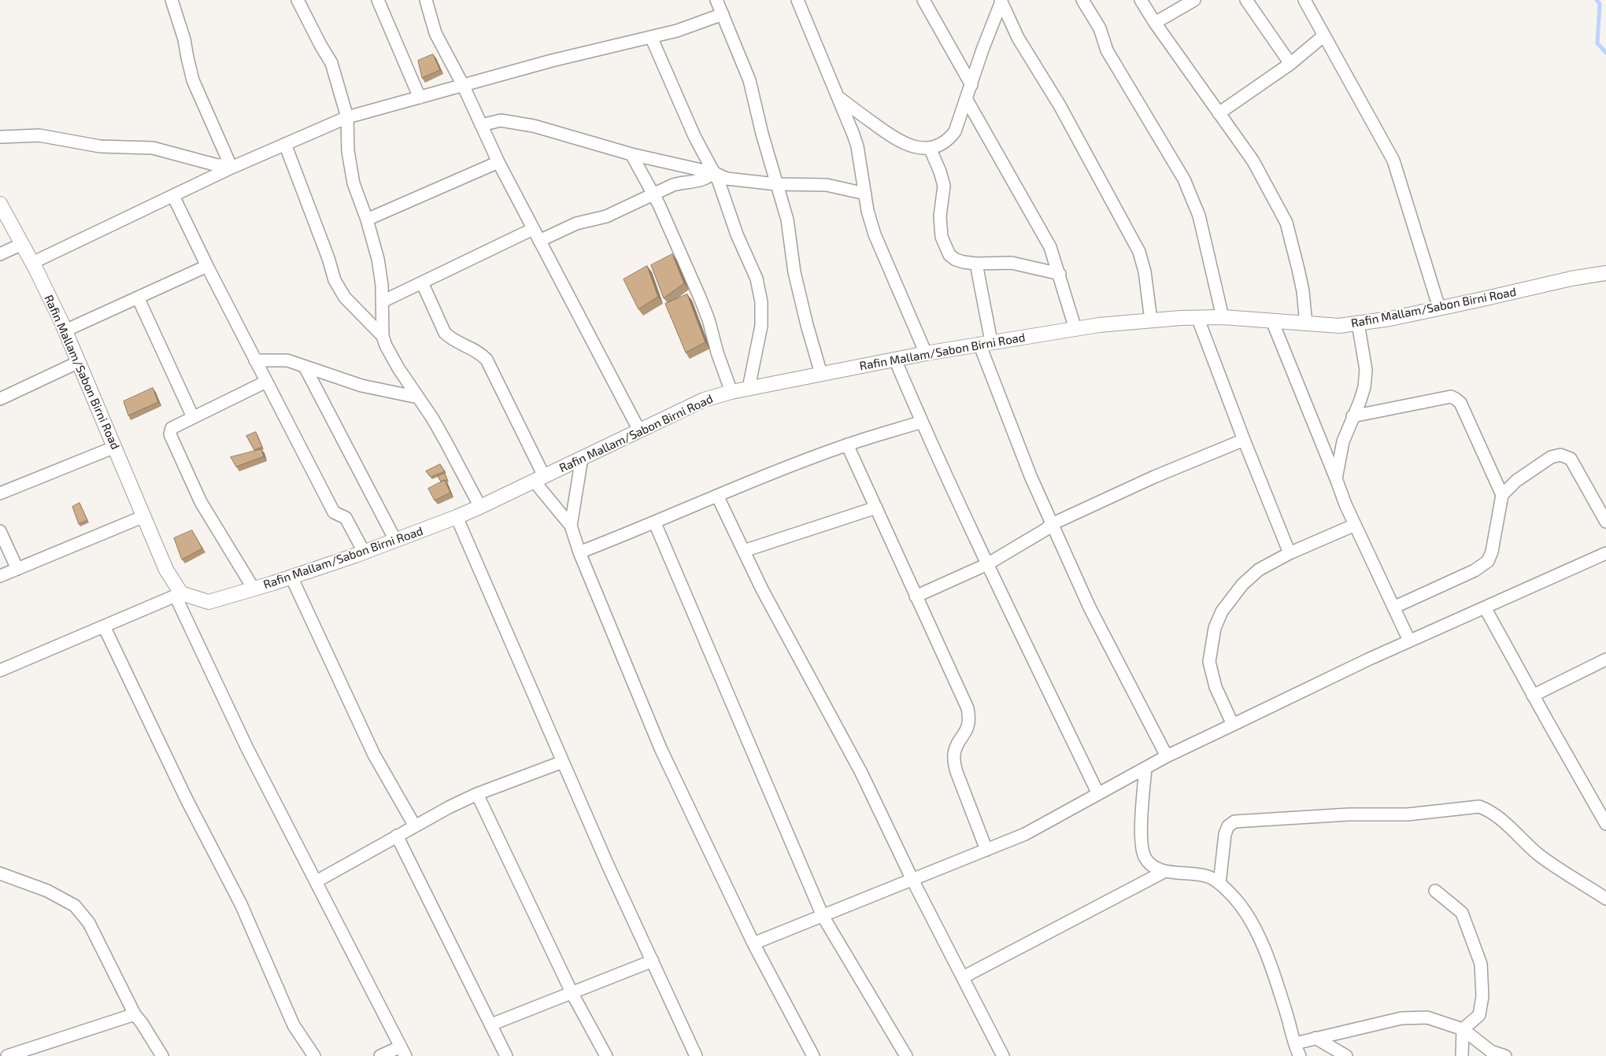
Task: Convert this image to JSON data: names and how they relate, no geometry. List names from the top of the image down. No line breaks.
{"streets":{"street":["Rafin Mallam/Sabon Birni Road"]}}
